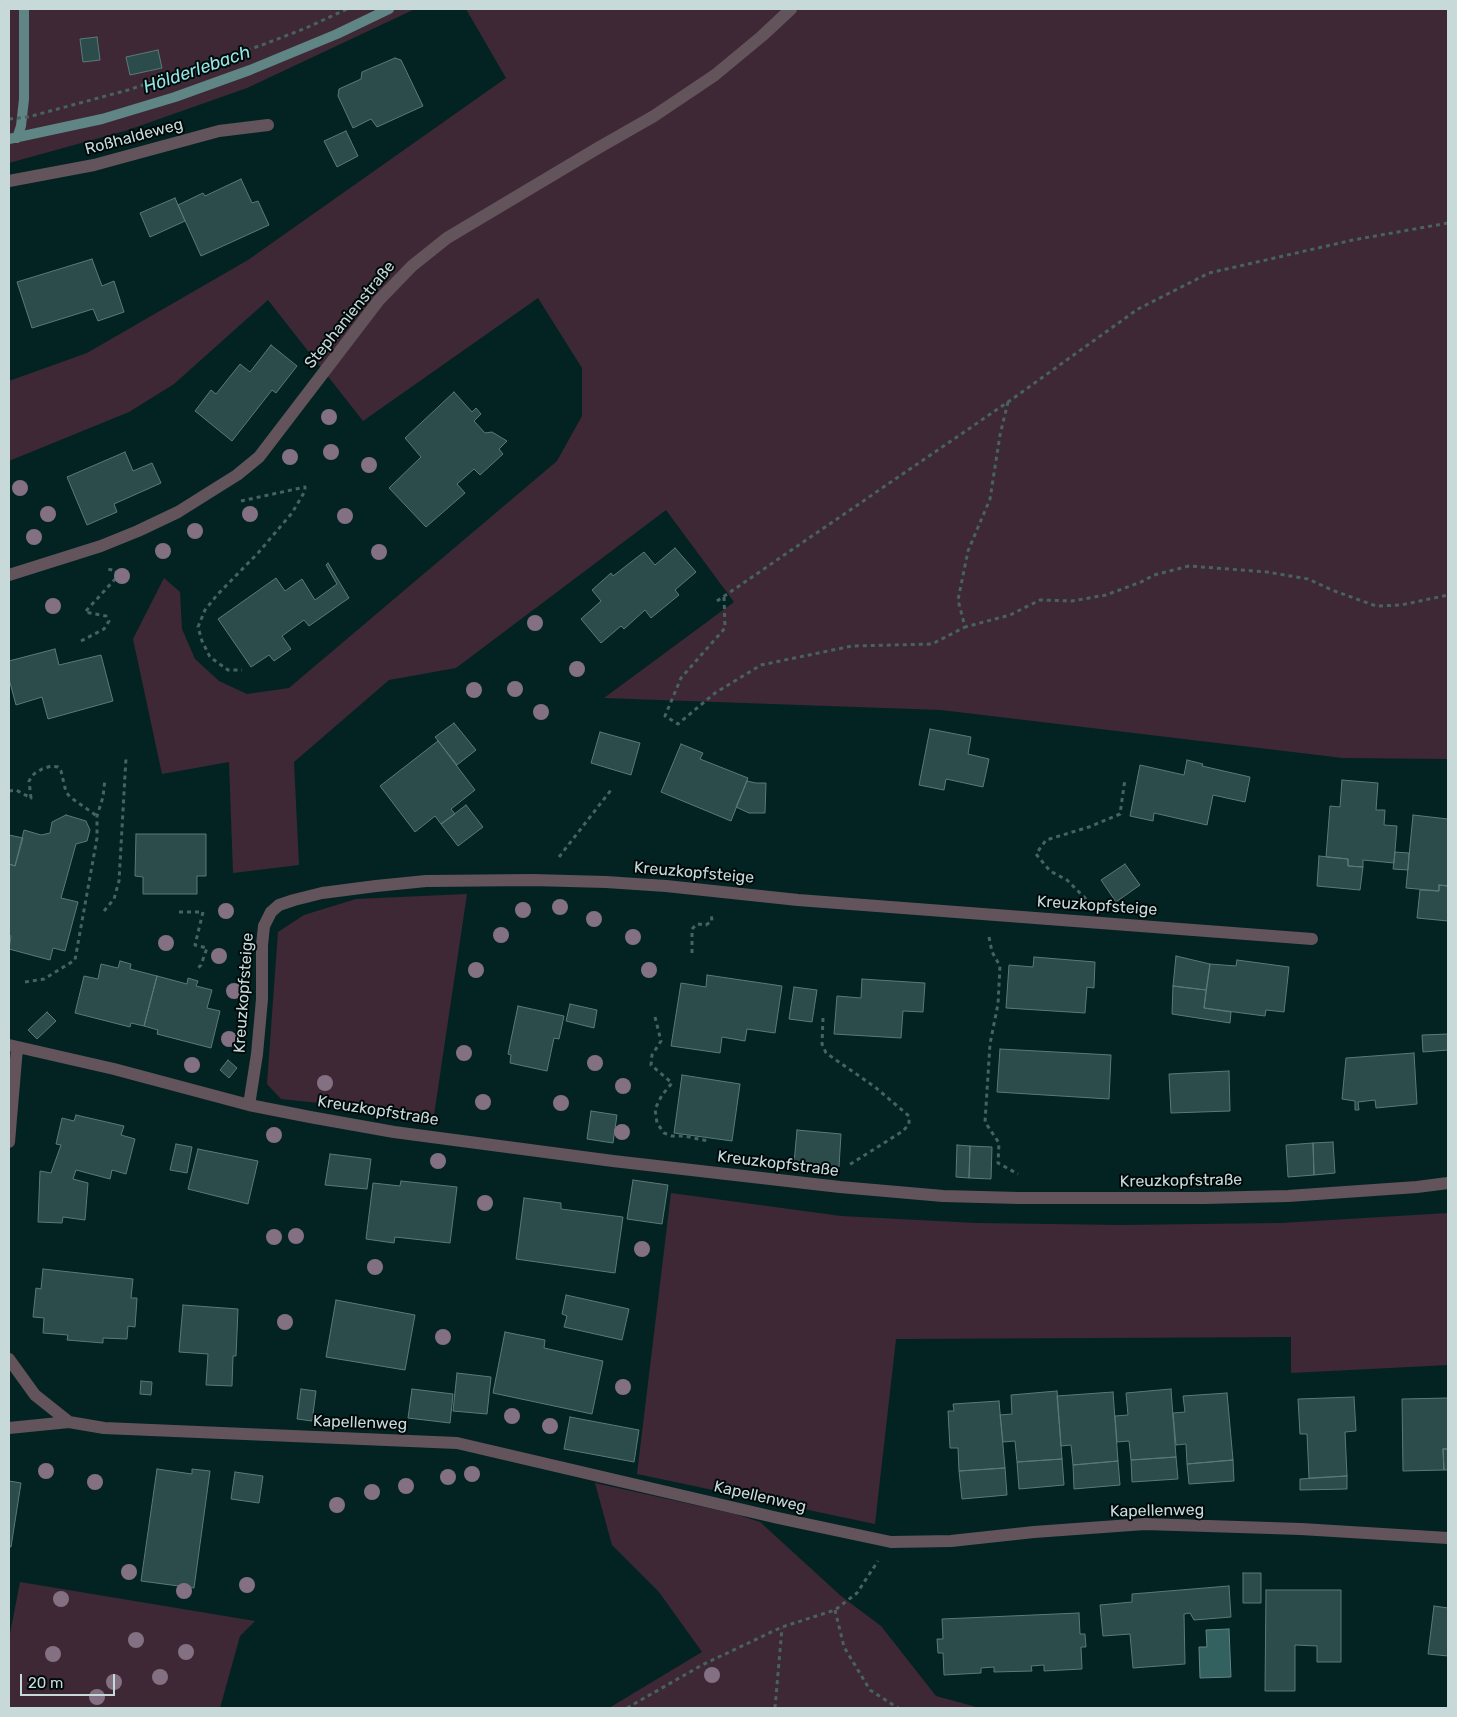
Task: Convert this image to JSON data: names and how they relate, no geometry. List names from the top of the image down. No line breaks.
{"streets":{"street":["Roßhaldeweg","Stephanienstraße","Kreuzkopfsteige","Kreuzkopfstraße","Kapellenweg"]},"crossings":[["Kreuzkopfsteige","Kreuzkopfstraße"]],"water":["Hölderlebach"],"scale_bar":"20 m"}
